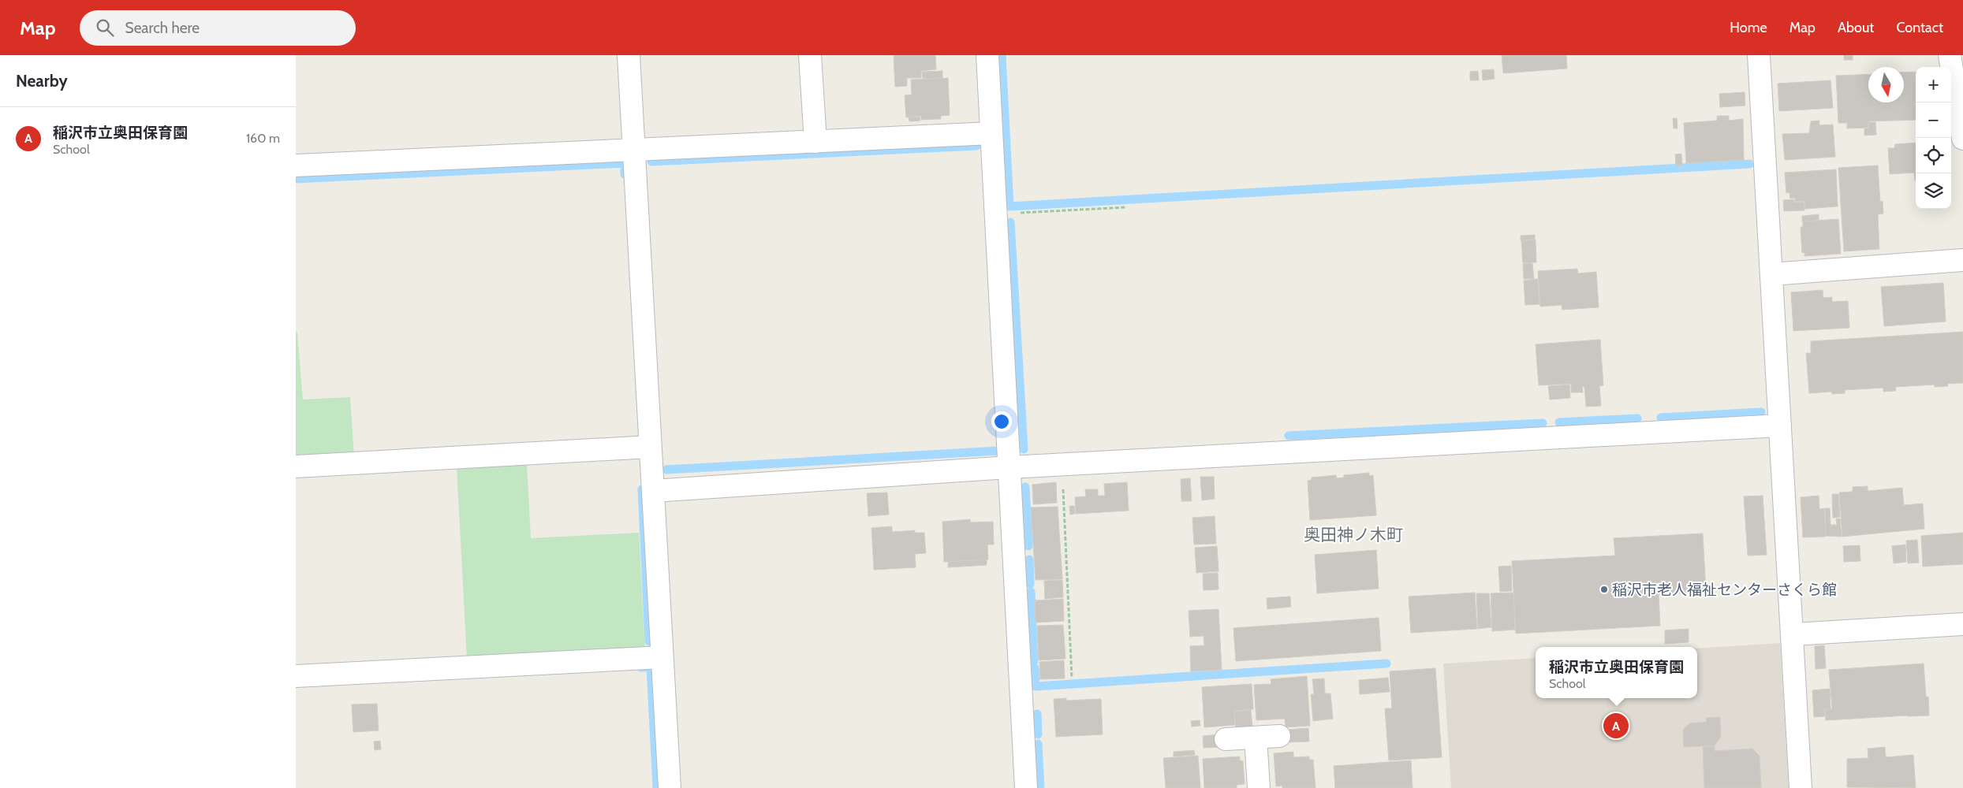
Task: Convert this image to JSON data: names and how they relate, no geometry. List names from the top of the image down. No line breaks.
{"districts":["奥田神ノ木町"],"places":["稲沢市老人福祉センターさくら館"],"north":"bottom","page":{"header":"Map","search":"Search here","nav":["Home","Map","About","Contact"],"heading":"Nearby","map_buttons":["+","−"],"list":[{"mark":"A","name":"稲沢市立奥田保育園","note":"School","value":"160 m"}],"popup":["稲沢市立奥田保育園","School"],"pins":"A"}}
